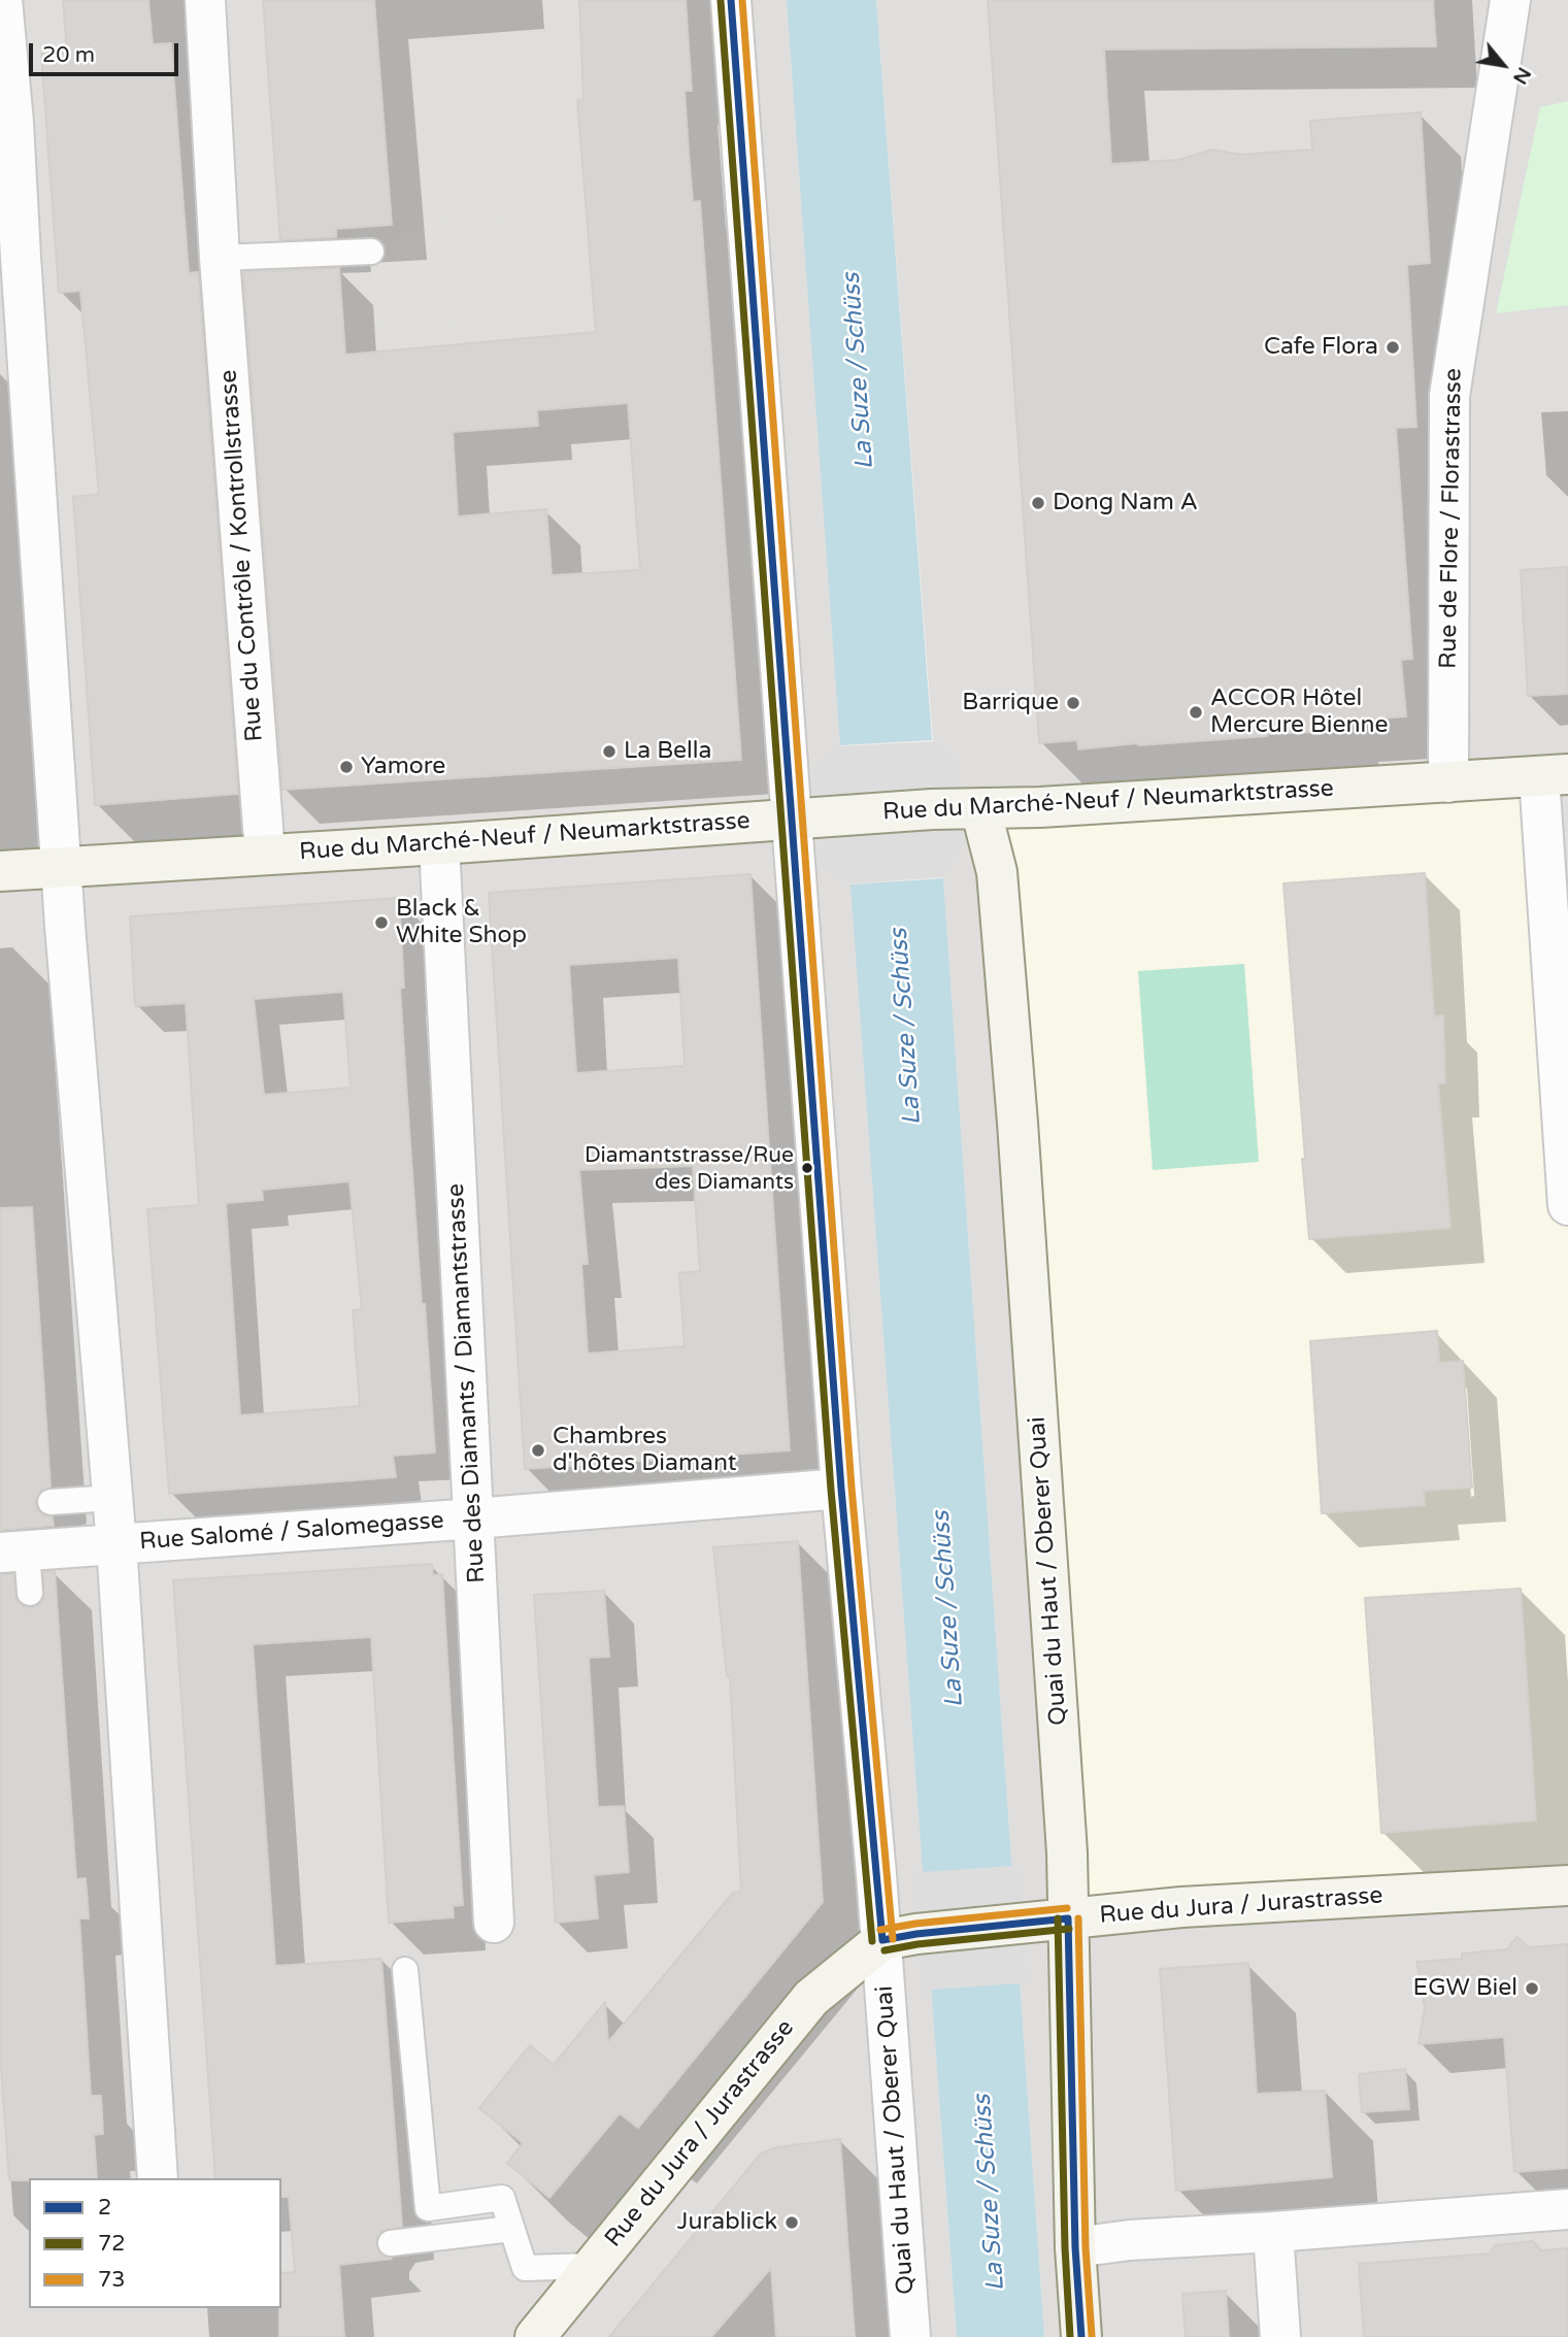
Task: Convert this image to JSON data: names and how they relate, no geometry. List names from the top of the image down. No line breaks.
{"streets":{"street":["Rue de Flore / Florastrasse","Rue du Contrôle / Kontrollstrasse","Rue du Marché-Neuf / Neumarktstrasse","Rue des Diamants / Diamantstrasse","Rue Salomé / Salomegasse","Quai du Haut / Oberer Quai","Rue du Jura / Jurastrasse"]},"crossings":[["Rue de Flore / Florastrasse","Rue du Marché-Neuf / Neumarktstrasse"],["Rue du Contrôle / Kontrollstrasse","Rue du Marché-Neuf / Neumarktstrasse"],["Rue du Marché-Neuf / Neumarktstrasse","Rue des Diamants / Diamantstrasse"],["Rue du Marché-Neuf / Neumarktstrasse","Quai du Haut / Oberer Quai"],["Rue des Diamants / Diamantstrasse","Rue Salomé / Salomegasse"],["Rue Salomé / Salomegasse","Quai du Haut / Oberer Quai"],["Quai du Haut / Oberer Quai","Rue du Jura / Jurastrasse"]],"water":["La Suze / Schüss"],"places":["Cafe Flora","Dong Nam A","Barrique","ACCOR Hôtel Mercure Bienne","La Bella","Yamore","Black & White Shop","Diamantstrasse/Rue des Diamants","Chambres d'hôtes Diamant","EGW Biel","Jurablick"],"lines":["transit line 2","transit line 73","transit line 72"],"legend":["2","72","73"],"scale_bar":"20 m","north":"bottom right"}
